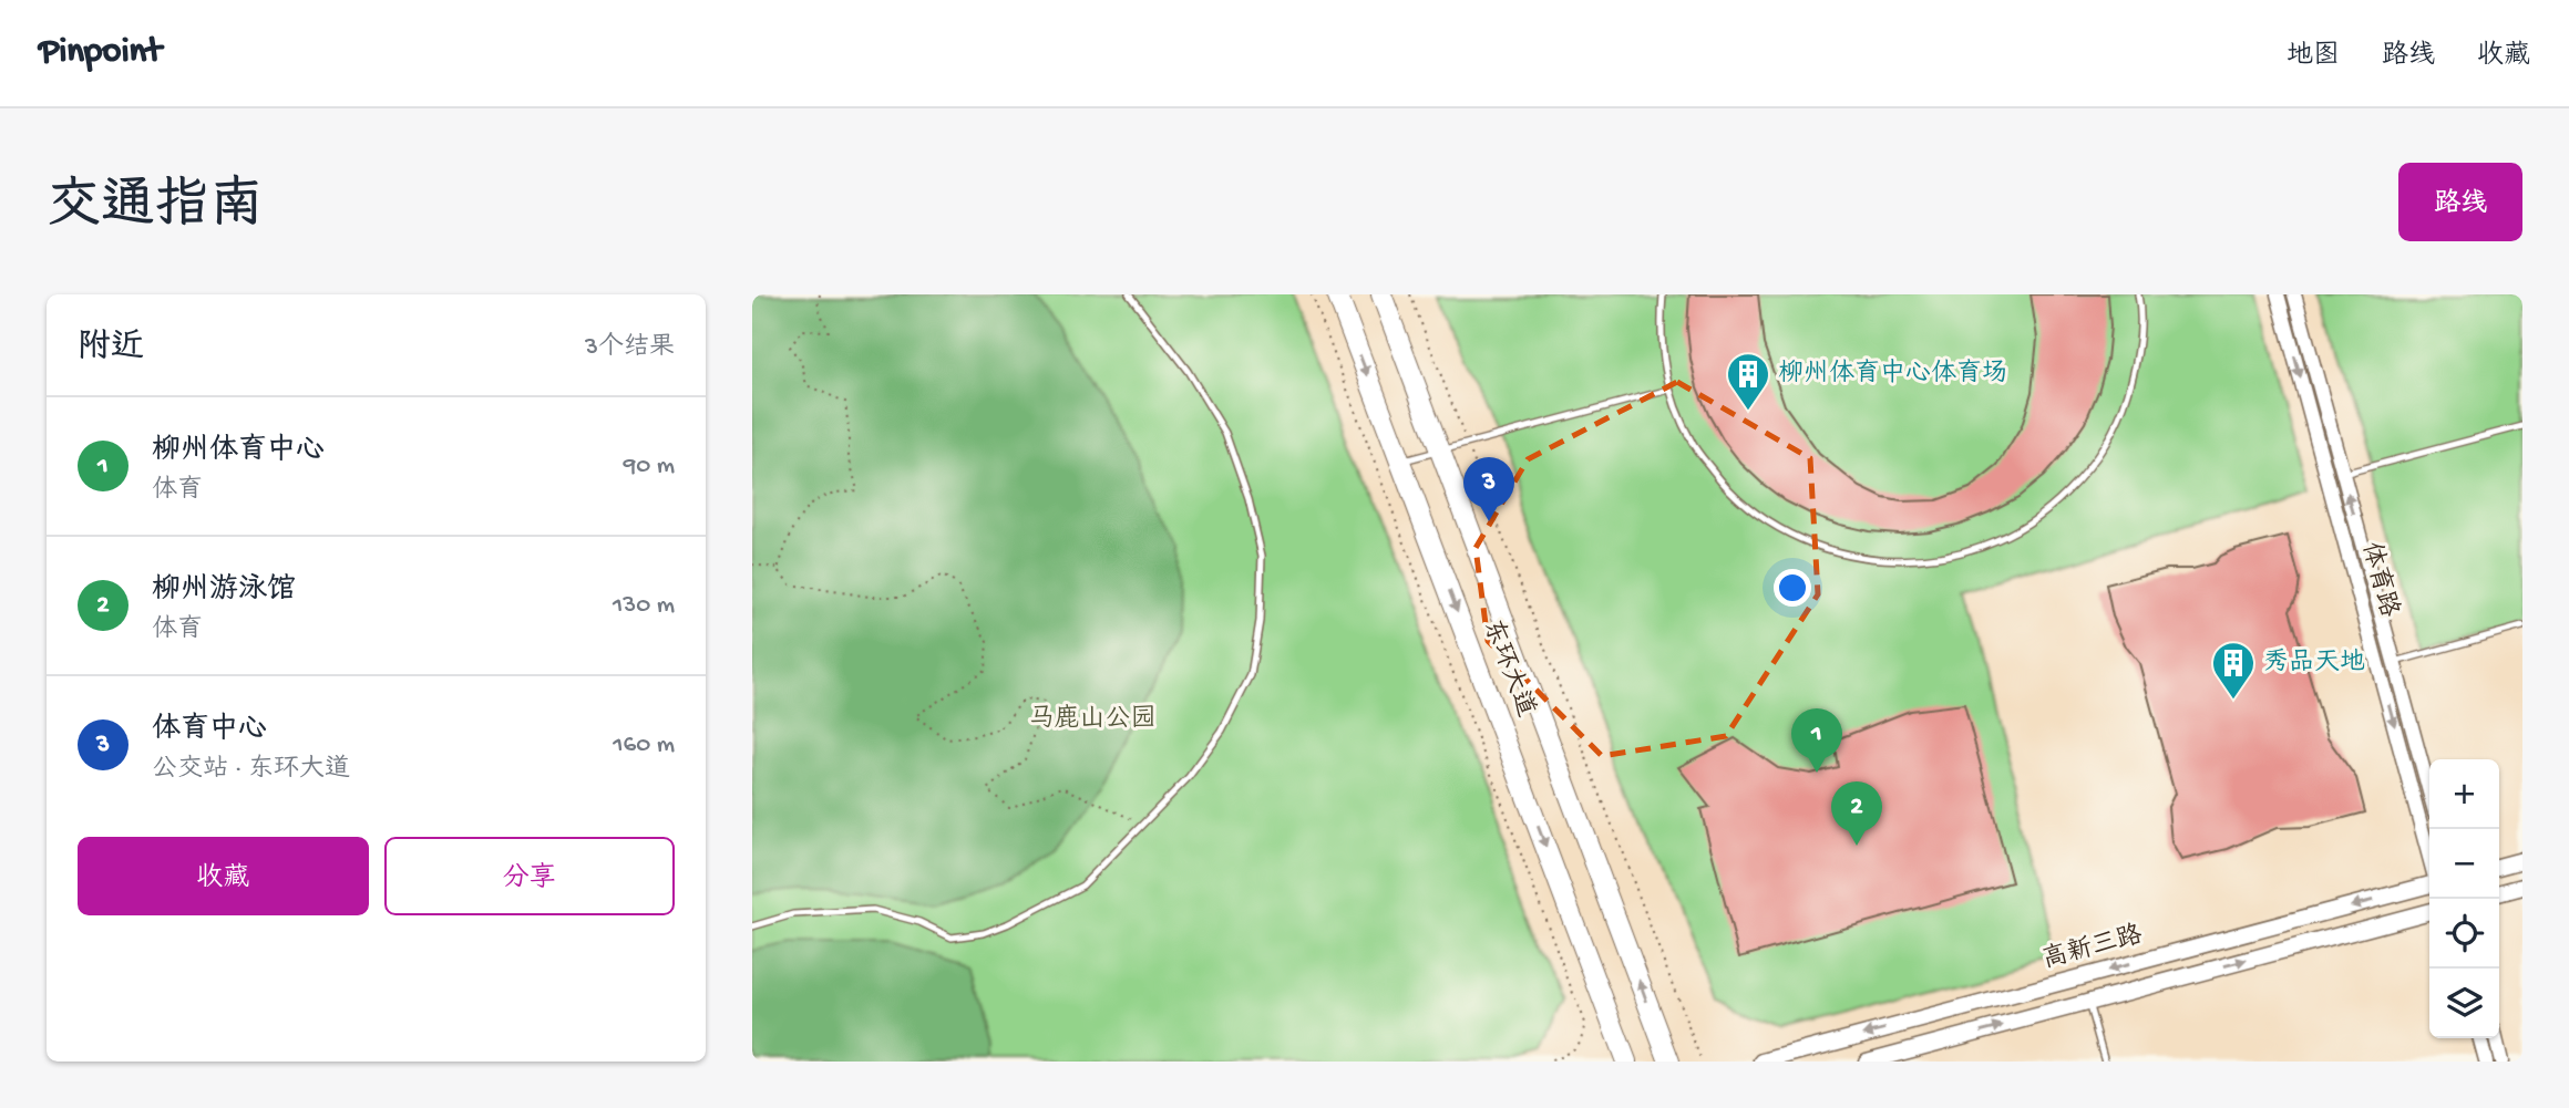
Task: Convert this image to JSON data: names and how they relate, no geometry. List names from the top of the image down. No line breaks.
{"streets":{"highway":["东环大道"],"main road":["高新三路"],"street":["体育路"]},"parks":["马鹿山公园"],"places":{"building":["柳州体育中心体育场","秀品天地"]},"page":{"header":"Pinpoint","nav":["地图","路线","收藏"],"title":"交通指南","buttons":["路线",["收藏","分享"]],"heading":["附近","3个结果"],"list":[{"mark":"1","name":"柳州体育中心","note":"体育","value":"90 m"},{"mark":"2","name":"柳州游泳馆","note":"体育","value":"130 m"},{"mark":"3","name":"体育中心","note":"公交站 · 东环大道","value":"160 m"}],"pins":["3","1","2"],"map_buttons":["+","−"]}}
